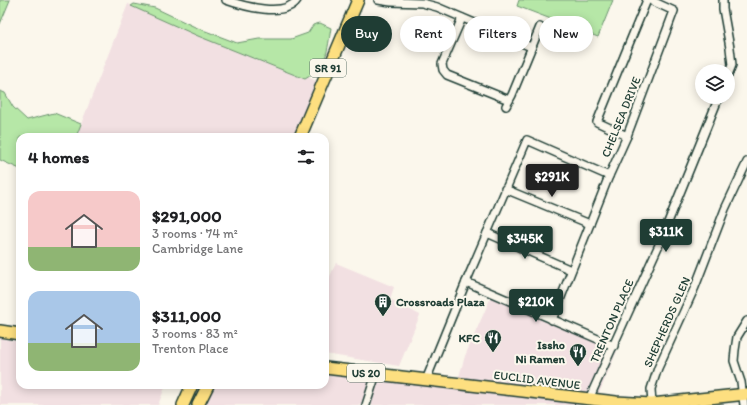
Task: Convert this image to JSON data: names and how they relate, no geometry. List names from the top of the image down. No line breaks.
{"streets":{"main road":["SR 91","US 20","EUCLID AVENUE"],"street":["CHELSEA DRIVE","TRENTON PLACE","SHEPHERDS GLEN"]},"crossings":[["TRENTON PLACE","EUCLID AVENUE"],["SHEPHERDS GLEN","EUCLID AVENUE"]],"places":{"building":["Crossroads Plaza"],"restaurant":["KFC","Issho Ni Ramen"]},"page":{"chip":["Buy","Rent","Filters","New"],"heading":"4 homes","price":["$291K","$311K","$345K","$210K"],"list":[{"name":"$291,000","note":"3 rooms · 74 m² · Cambridge Lane"},{"name":"$311,000","note":"3 rooms · 83 m² · Trenton Place"}]}}
